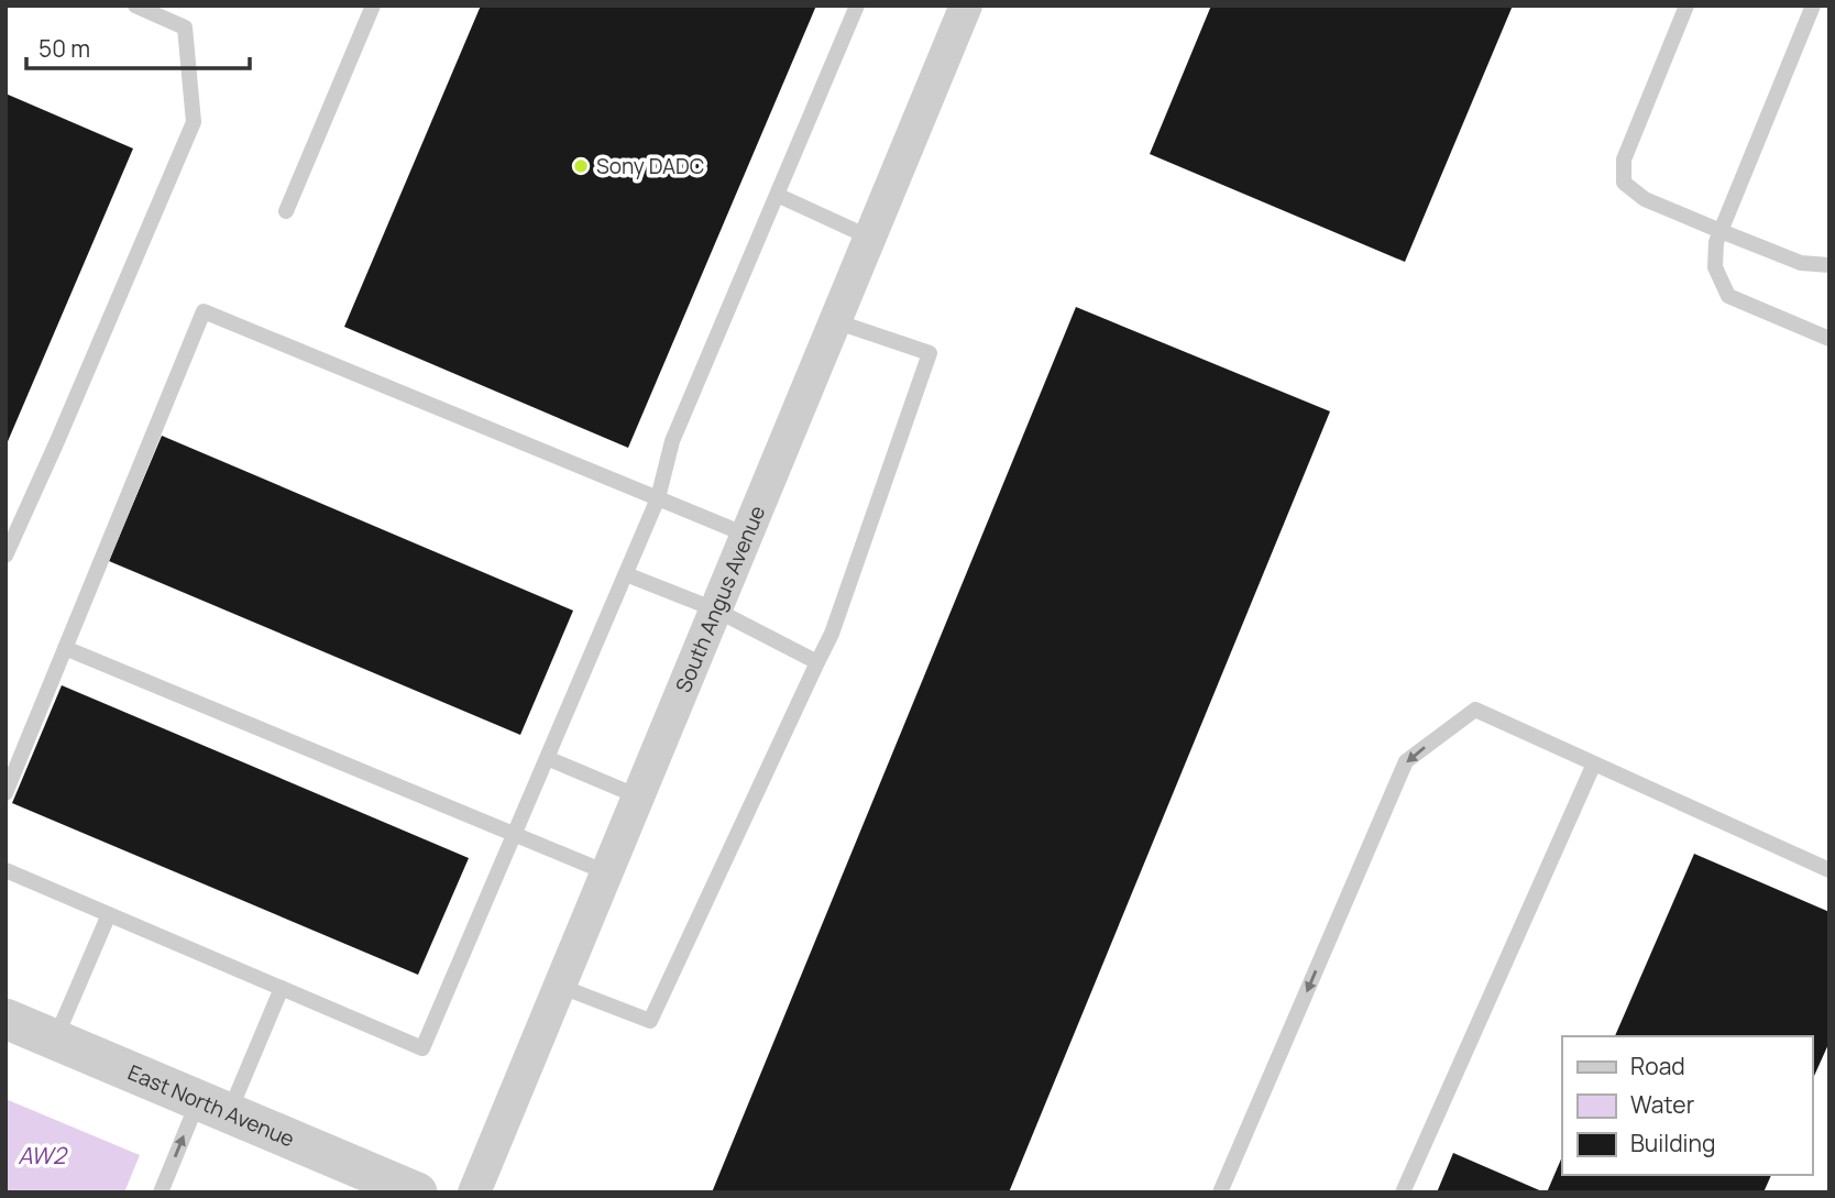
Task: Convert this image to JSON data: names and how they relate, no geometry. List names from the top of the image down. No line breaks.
{"streets":{"street":["South Angus Avenue","East North Avenue"]},"water":["AW2"],"places":["Sony DADC"],"legend":["Road","Water","Building"],"scale_bar":"50 m"}
